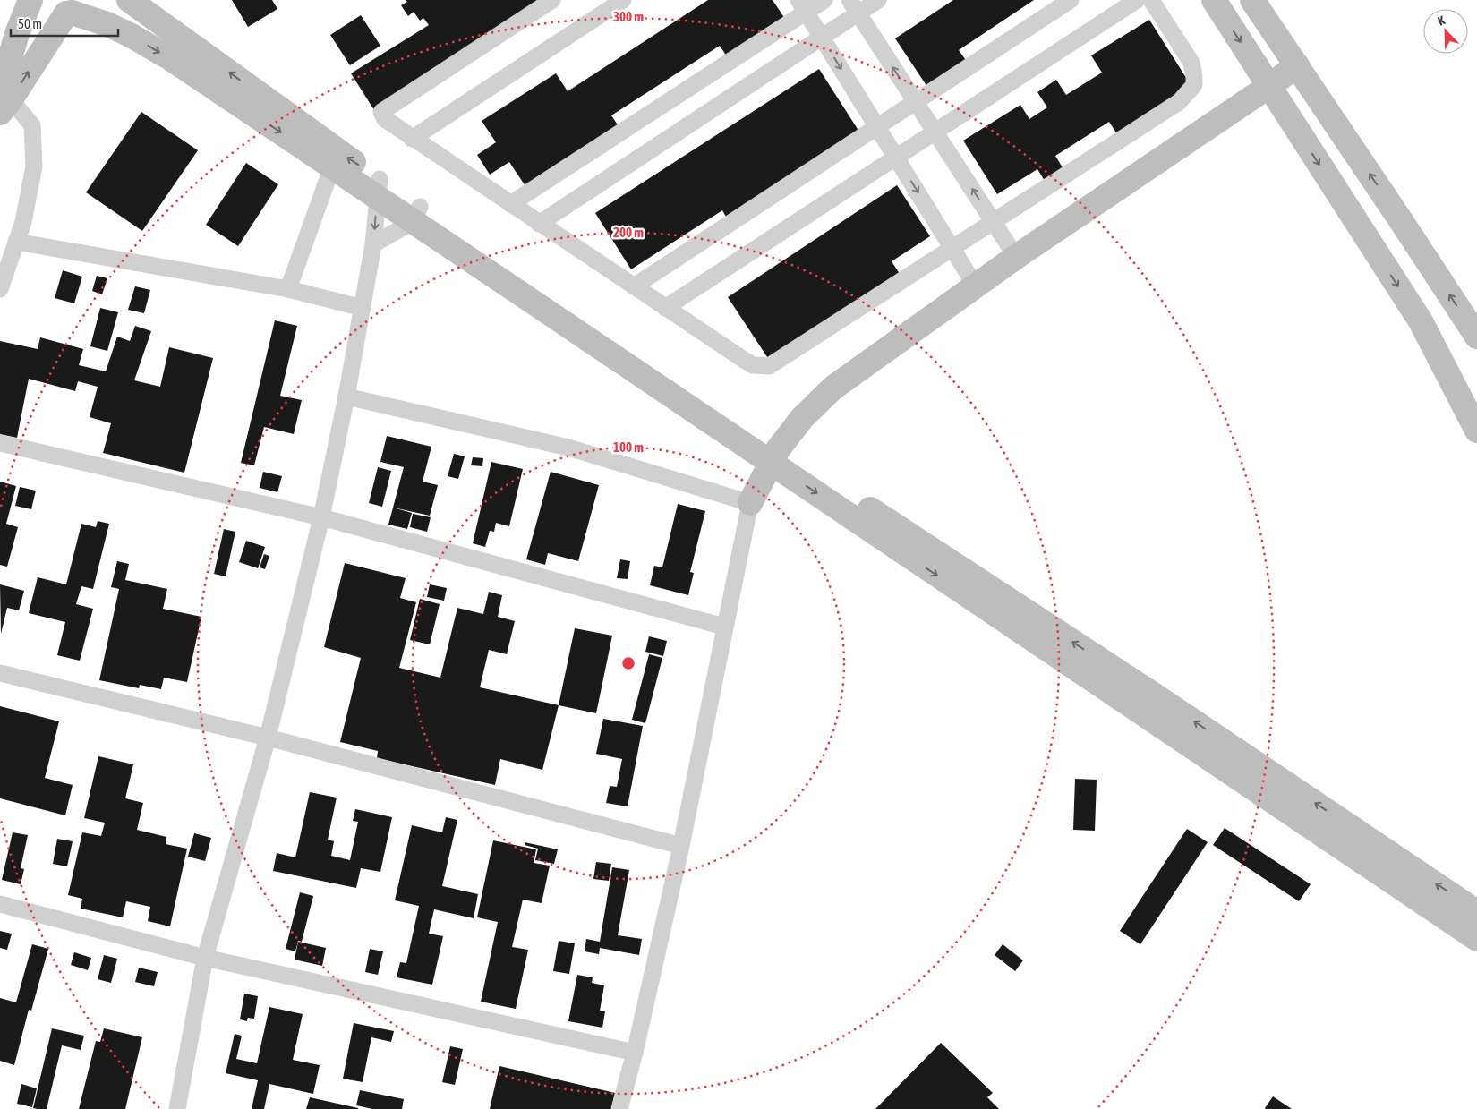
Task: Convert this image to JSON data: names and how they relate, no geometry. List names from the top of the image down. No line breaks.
{"scale_bar":"50 m","north":"top left","rings":["300 m","200 m","100 m"]}
